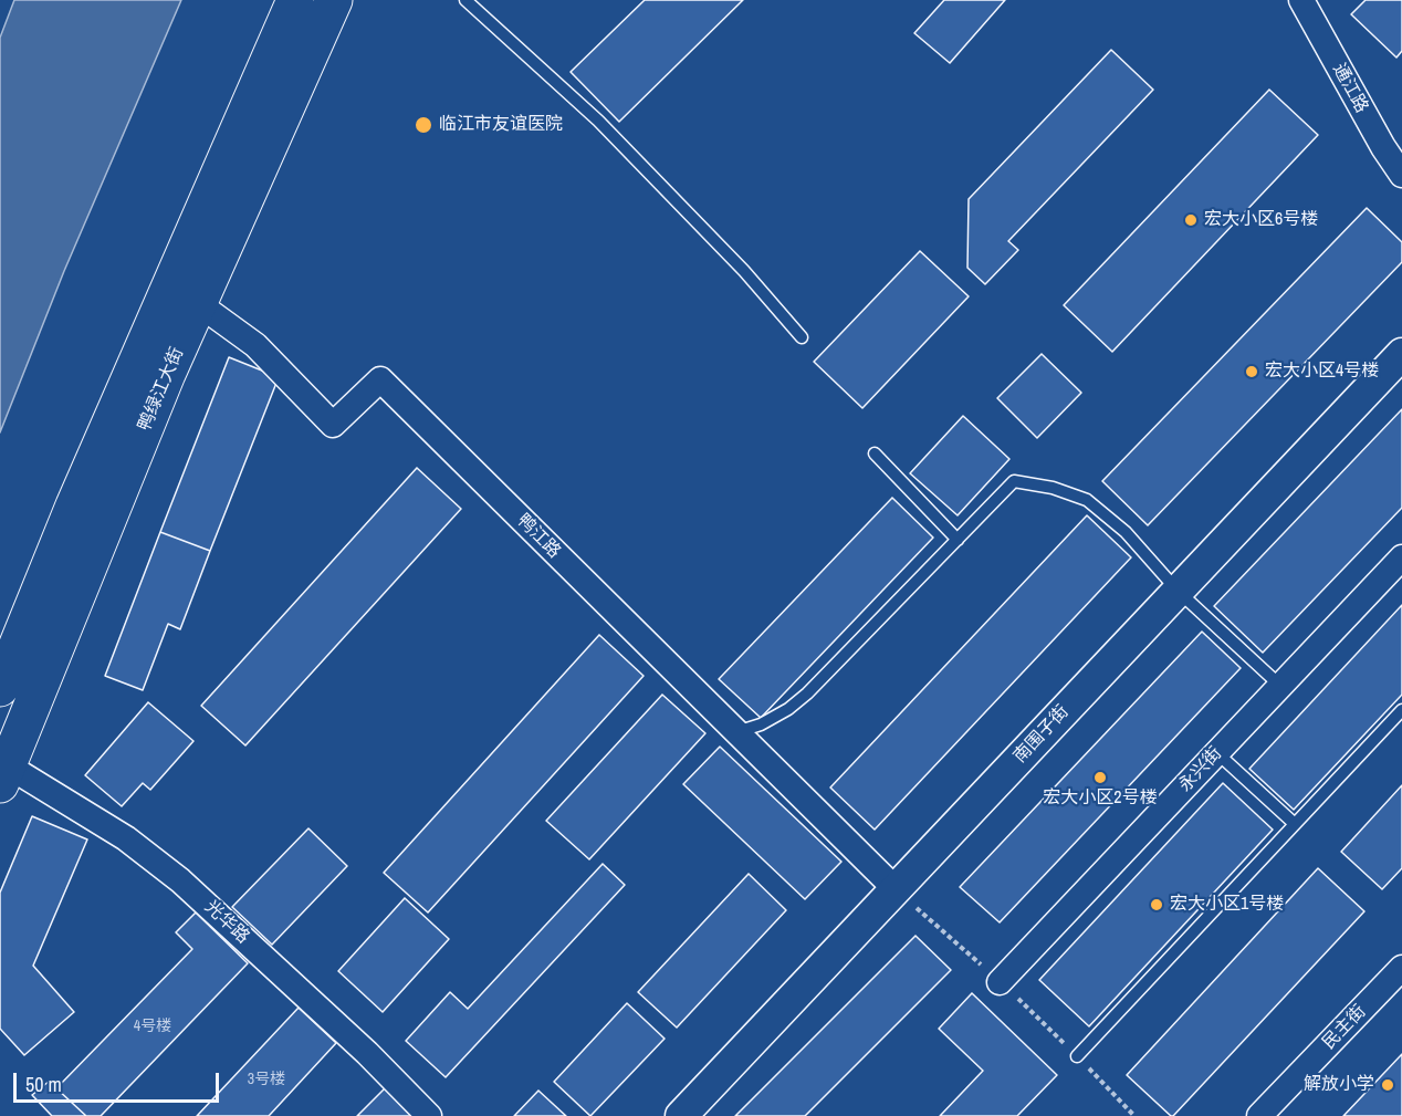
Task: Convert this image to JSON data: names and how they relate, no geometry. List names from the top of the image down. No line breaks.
{"streets":{"highway":["鸭绿江大街"],"street":["通江路","鸭江路","南围子街","永兴街","光华路","民主街"]},"crossings":[["鸭绿江大街","鸭江路"],["鸭绿江大街","光华路"],["鸭江路","南围子街"]],"places":["临江市友谊医院","宏大小区6号楼","宏大小区4号楼","宏大小区2号楼","宏大小区1号楼","解放小学"],"house_numbers":["4号楼","3号楼"],"scale_bar":"50 m"}
